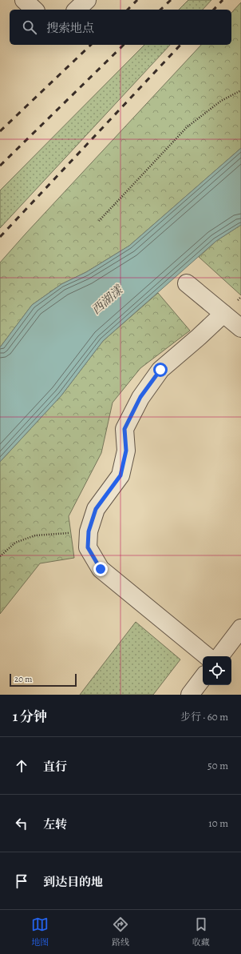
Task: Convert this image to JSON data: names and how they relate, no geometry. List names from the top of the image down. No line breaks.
{"water":["西湖漾"],"scale_bar":"20 m","page":{"search":"搜索地点","scale":"20 m","heading":["1 分钟","步行 · 60 m"],"list":[["直行","50 m"],["左转","10 m"],"到达目的地"],"nav":["地图","路线","收藏"]}}
